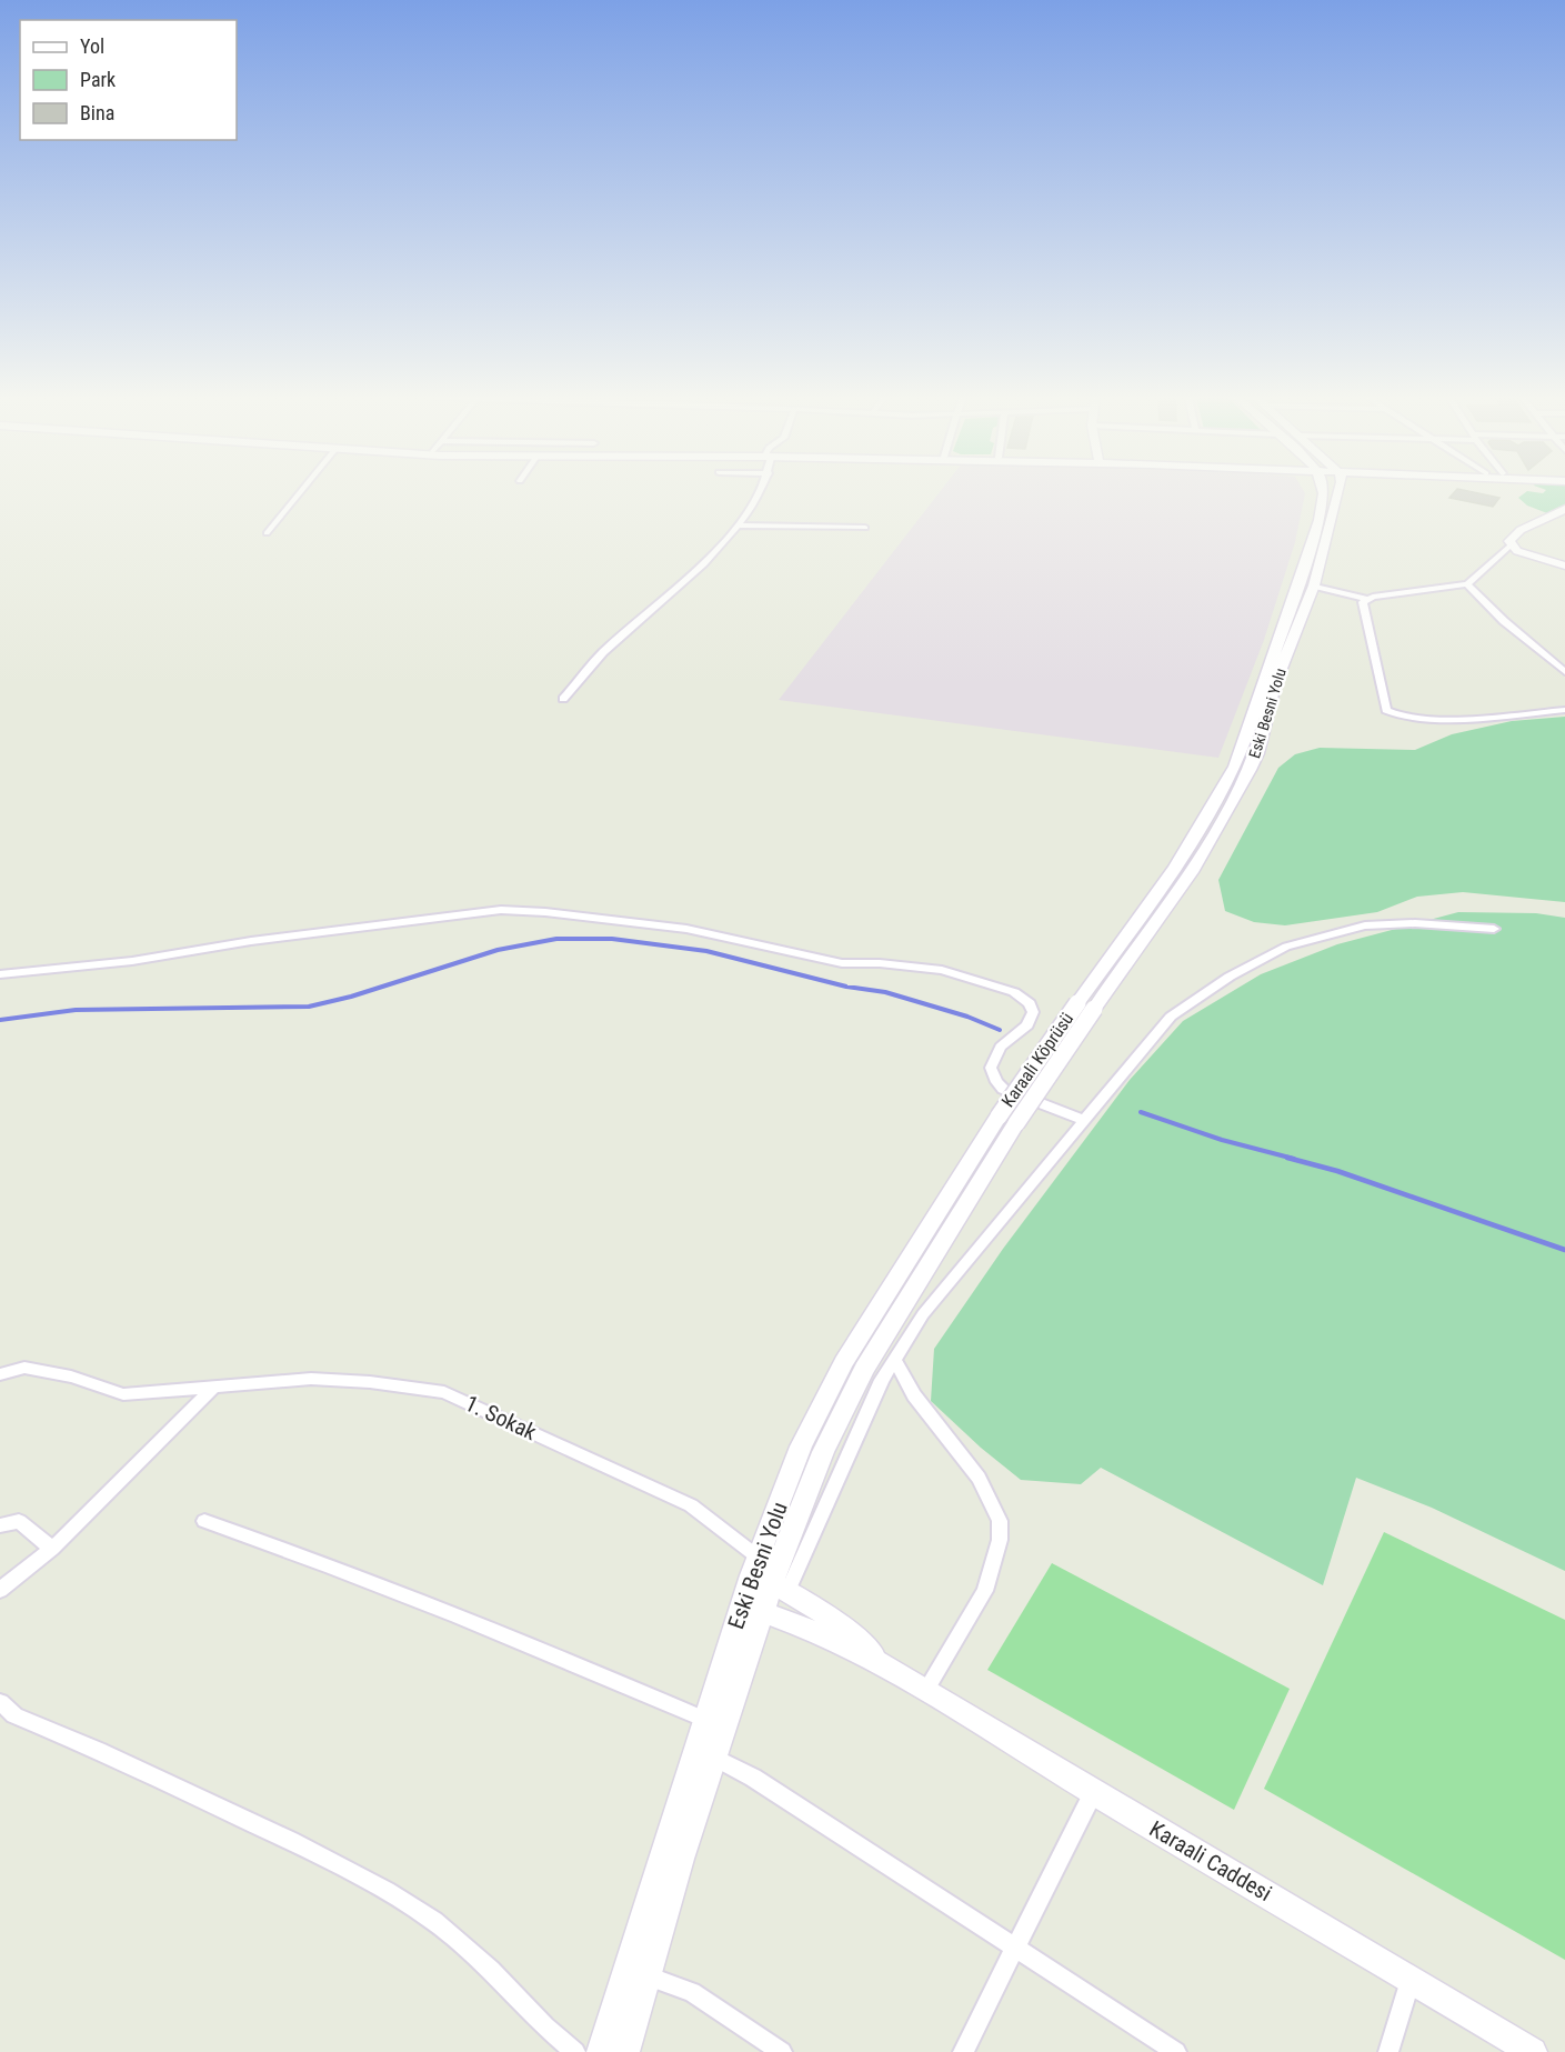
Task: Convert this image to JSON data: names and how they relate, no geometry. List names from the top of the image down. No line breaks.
{"streets":{"main road":["Eski Besni Yolu","Karaali Köprüsü","Karaali Caddesi"],"street":["1. Sokak"]},"crossings":[["Eski Besni Yolu","Karaali Köprüsü"],["Eski Besni Yolu","1. Sokak"]],"legend":["Yol","Park","Bina"]}
